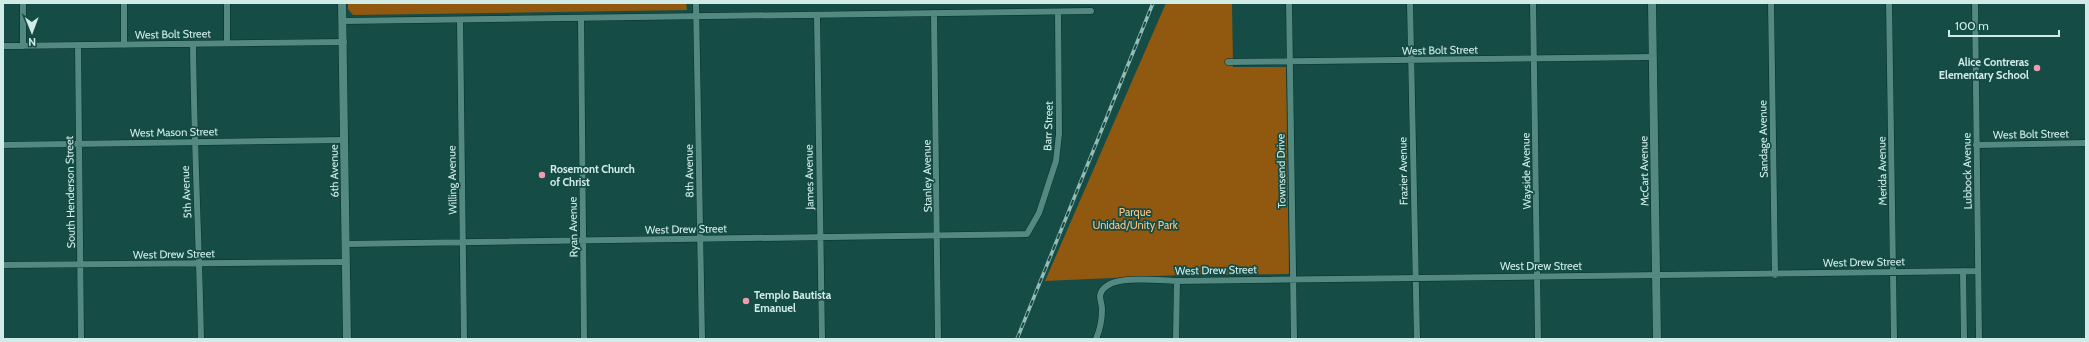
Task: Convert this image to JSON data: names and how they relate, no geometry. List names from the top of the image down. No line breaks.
{"streets":{"street":["West Bolt Street","Barr Street","West Mason Street","Sandage Avenue","6th Avenue","8th Avenue","Townsend Drive","Frazier Avenue","Wayside Avenue","McCart Avenue","Merida Avenue","Lubbock Avenue","Stanley Avenue","James Avenue","Willing Avenue","South Henderson Street","5th Avenue","Ryan Avenue","West Drew Street"]},"crossings":[["West Bolt Street","6th Avenue"],["West Bolt Street","Townsend Drive"],["West Bolt Street","Frazier Avenue"],["West Bolt Street","Wayside Avenue"],["West Bolt Street","McCart Avenue"],["West Bolt Street","Lubbock Avenue"],["West Bolt Street","South Henderson Street"],["West Bolt Street","5th Avenue"],["Barr Street","West Drew Street"],["West Mason Street","6th Avenue"],["West Mason Street","South Henderson Street"],["West Mason Street","5th Avenue"],["Sandage Avenue","West Drew Street"],["6th Avenue","West Drew Street"],["8th Avenue","West Drew Street"],["Townsend Drive","West Drew Street"],["Frazier Avenue","West Drew Street"],["Wayside Avenue","West Drew Street"],["McCart Avenue","West Drew Street"],["Merida Avenue","West Drew Street"],["Lubbock Avenue","West Drew Street"],["Stanley Avenue","West Drew Street"],["James Avenue","West Drew Street"],["Willing Avenue","West Drew Street"],["South Henderson Street","West Drew Street"],["5th Avenue","West Drew Street"],["Ryan Avenue","West Drew Street"]],"parks":["Parque Unidad/Unity Park"],"places":["Alice Contreras Elementary School","Rosemont Church of Christ","Templo Bautista Emanuel"],"scale_bar":"100 m","north":"bottom"}
